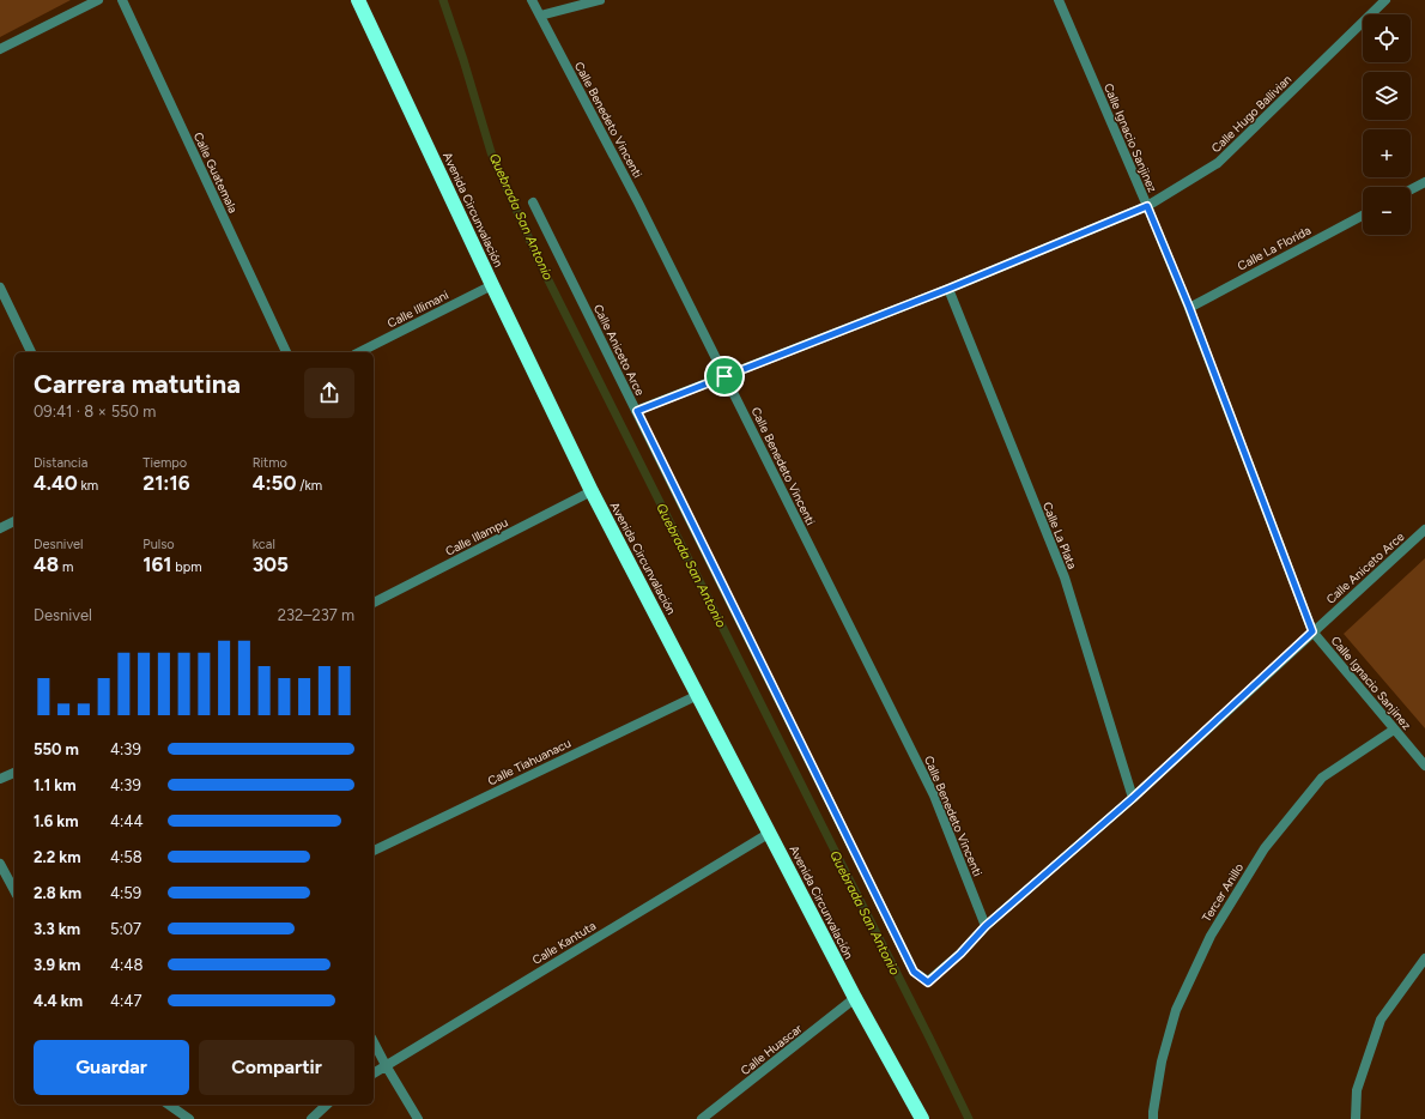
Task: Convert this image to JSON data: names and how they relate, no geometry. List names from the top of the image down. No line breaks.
{"streets":{"highway":["Avenida Circunvalación"],"street":["Calle Hugo Ballivian","Calle Benedeto Vincenti","Calle Ignacio Sanjinez","Calle Guatemala","Calle La Florida","Calle Illimani","Calle Aniceto Arce","Calle La Plata","Calle Illampu","Calle Tiahuanacu","Tercer Anillo","Calle Kantuta","Calle Huascar"]},"crossings":[["Calle Hugo Ballivian","Calle Benedeto Vincenti"],["Calle Hugo Ballivian","Calle Ignacio Sanjinez"],["Calle Hugo Ballivian","Calle Aniceto Arce"],["Calle Hugo Ballivian","Calle La Plata"],["Calle Benedeto Vincenti","Calle Aniceto Arce"],["Calle Ignacio Sanjinez","Calle La Florida"],["Calle Ignacio Sanjinez","Calle Aniceto Arce"],["Calle Ignacio Sanjinez","Tercer Anillo"],["Avenida Circunvalación","Calle Illimani"],["Avenida Circunvalación","Calle Illampu"],["Avenida Circunvalación","Calle Tiahuanacu"],["Avenida Circunvalación","Calle Kantuta"],["Avenida Circunvalación","Calle Huascar"],["Calle Aniceto Arce","Calle La Plata"]],"water":["Quebrada San Antonio"],"page":{"map_buttons":["+","−"],"heading":["Carrera matutina","09:41 · 8 × 550 m"],"stats":[["Distancia","4.40 km"],["Tiempo","21:16"],["Ritmo","4:50 /km"],["Desnivel","48 m"],["Pulso","161 bpm"],["kcal","305"]],"chart":["Desnivel","232–237 m"],"list":[{"name":"550 m","note":"4:39"},{"name":"1.1 km","note":"4:39"},{"name":"1.6 km","note":"4:44"},{"name":"2.2 km","note":"4:58"},{"name":"2.8 km","note":"4:59"},{"name":"3.3 km","note":"5:07"},{"name":"3.9 km","note":"4:48"},{"name":"4.4 km","note":"4:47"}],"buttons":["Guardar","Compartir"]}}
